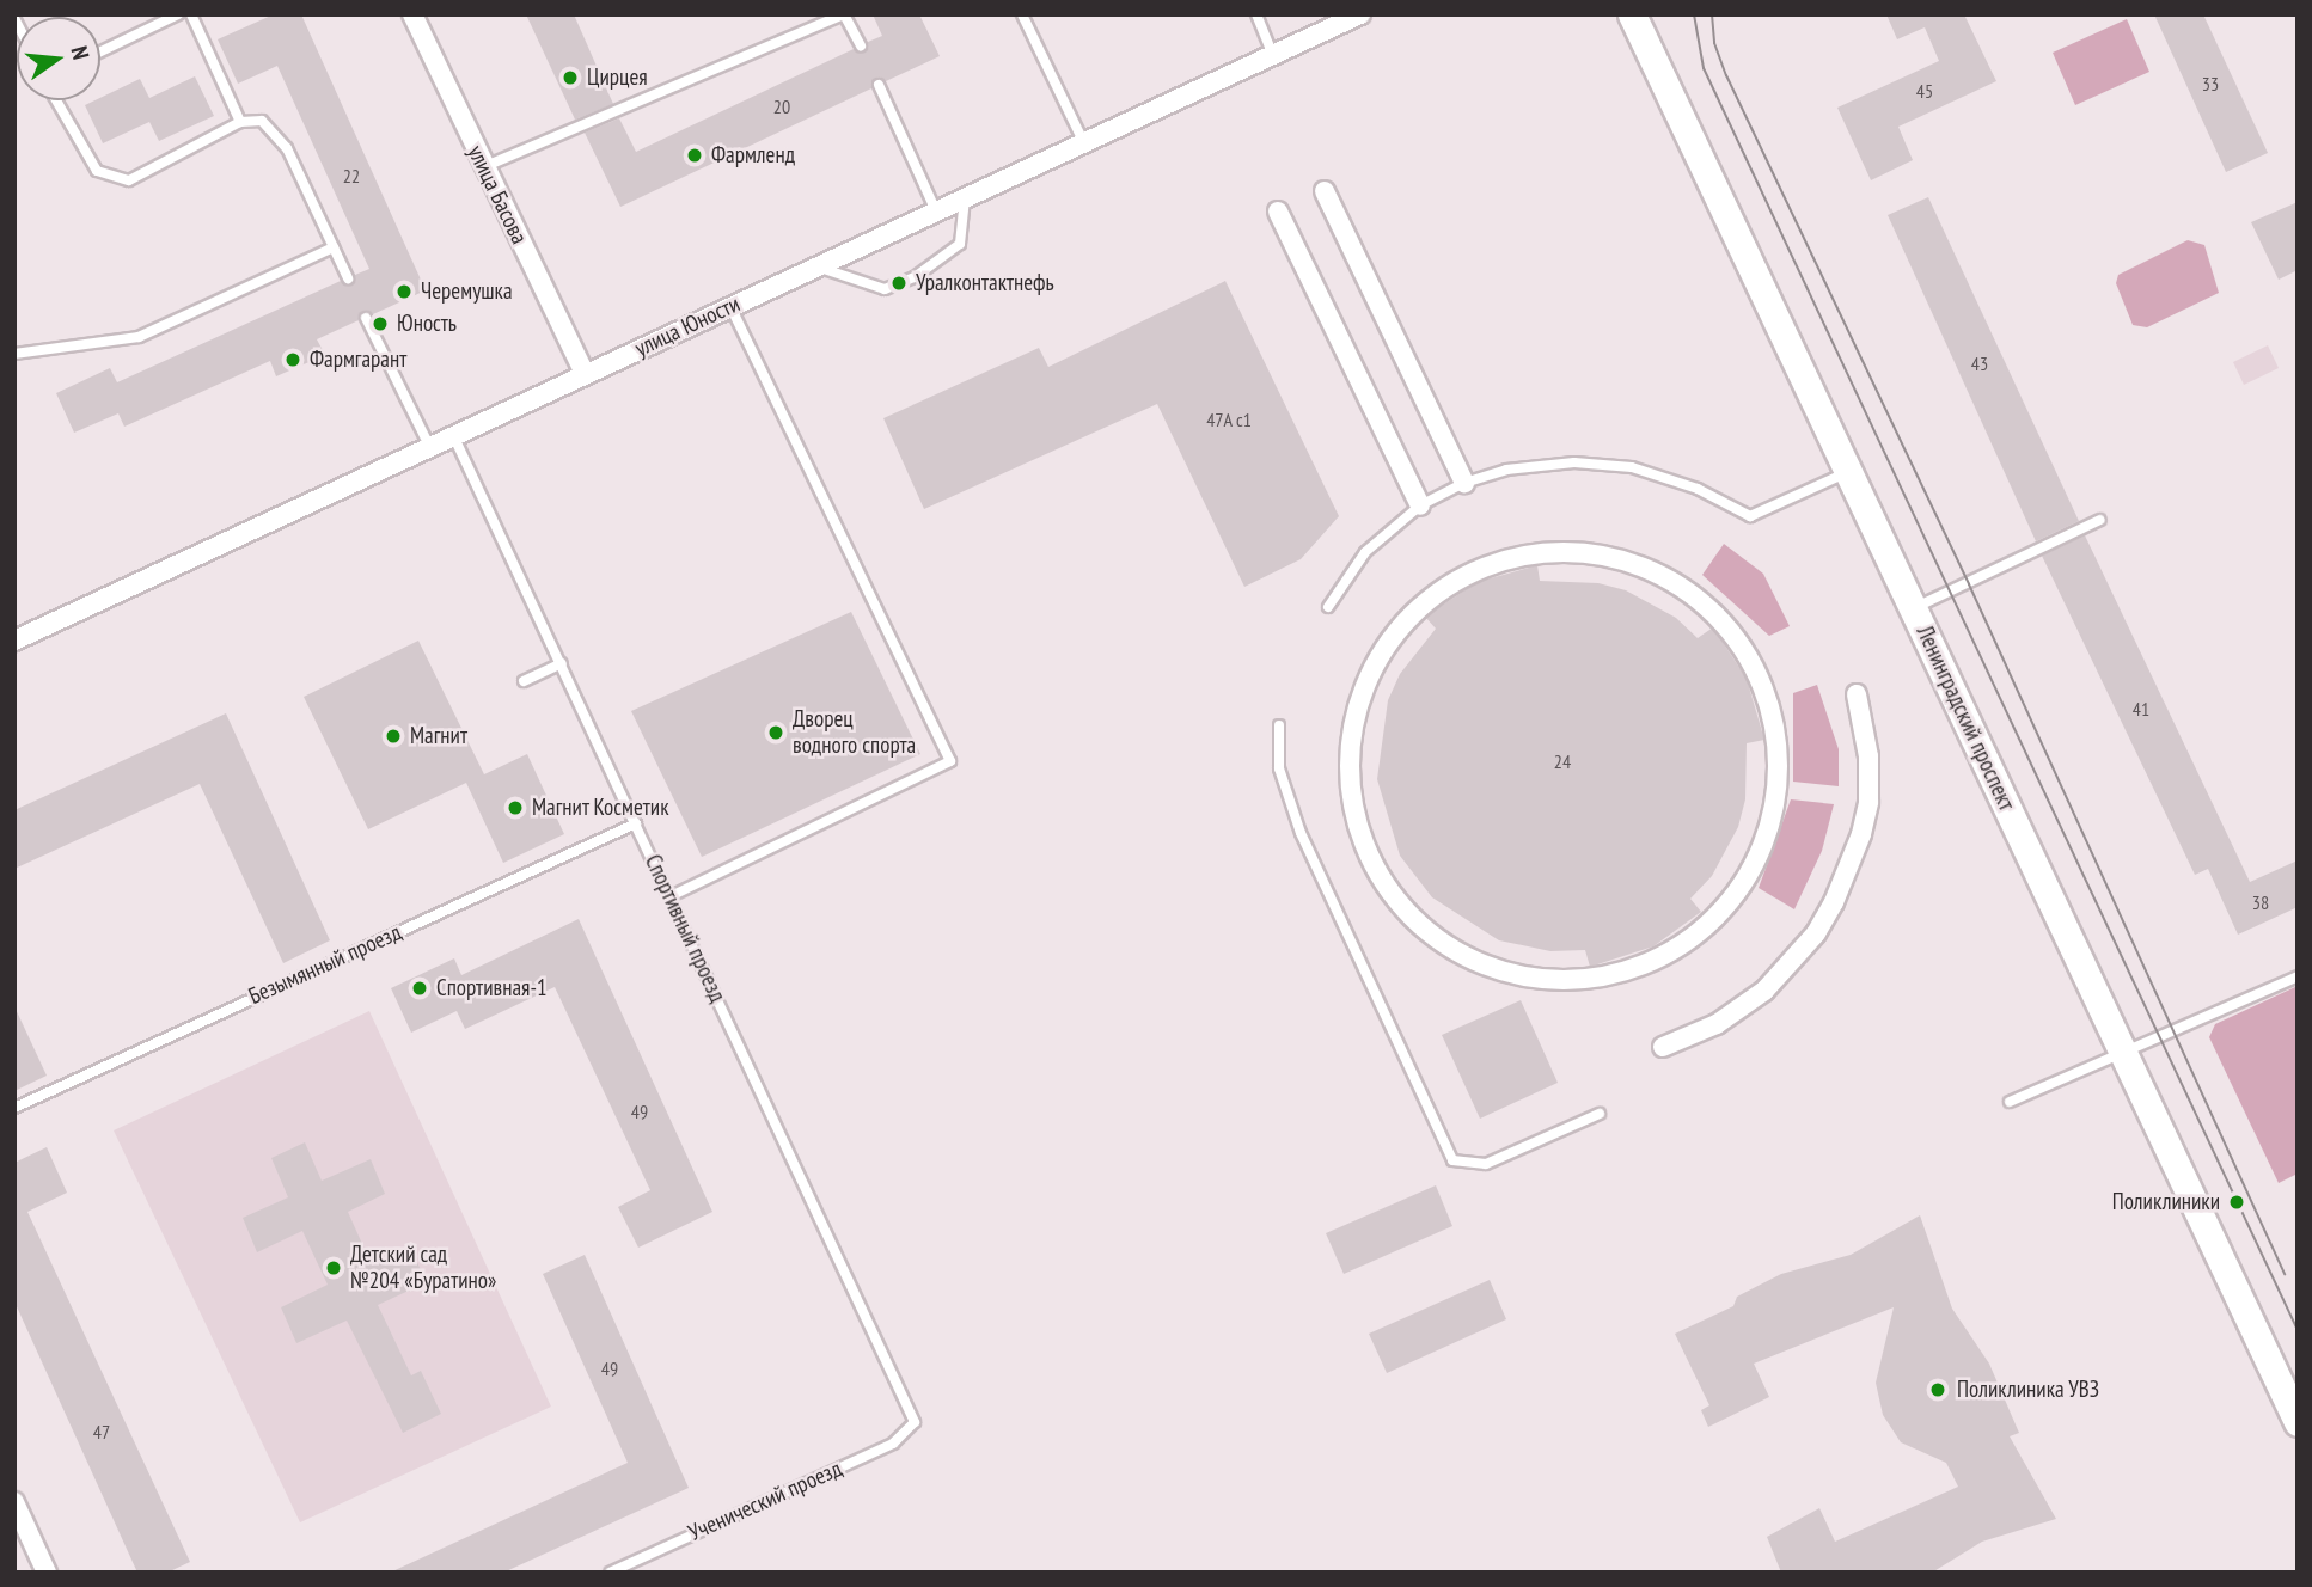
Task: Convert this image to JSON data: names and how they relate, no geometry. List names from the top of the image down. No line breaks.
{"streets":{"main road":["Ленинградский проспект"],"street":["улица Басова","улица Юности"],"lane":["Спортивный проезд","Безымянный проезд","Ученический проезд"]},"crossings":[["улица Басова","улица Юности"],["улица Юности","Спортивный проезд"],["Спортивный проезд","Безымянный проезд"],["Спортивный проезд","Ученический проезд"]],"places":["Цирцея","Фармленд","Уралконтактнефь","Черемушка","Юность","Фармгарант","Дворец водного спорта","Магнит","Магнит Косметик","Спортивная-1","Поликлиники","Детский сад №204 «Буратино»","Поликлиника УВЗ"],"house_numbers":["33","45","20","22","43","47А с1","41","24","38","49","49","47"],"north":"right"}
